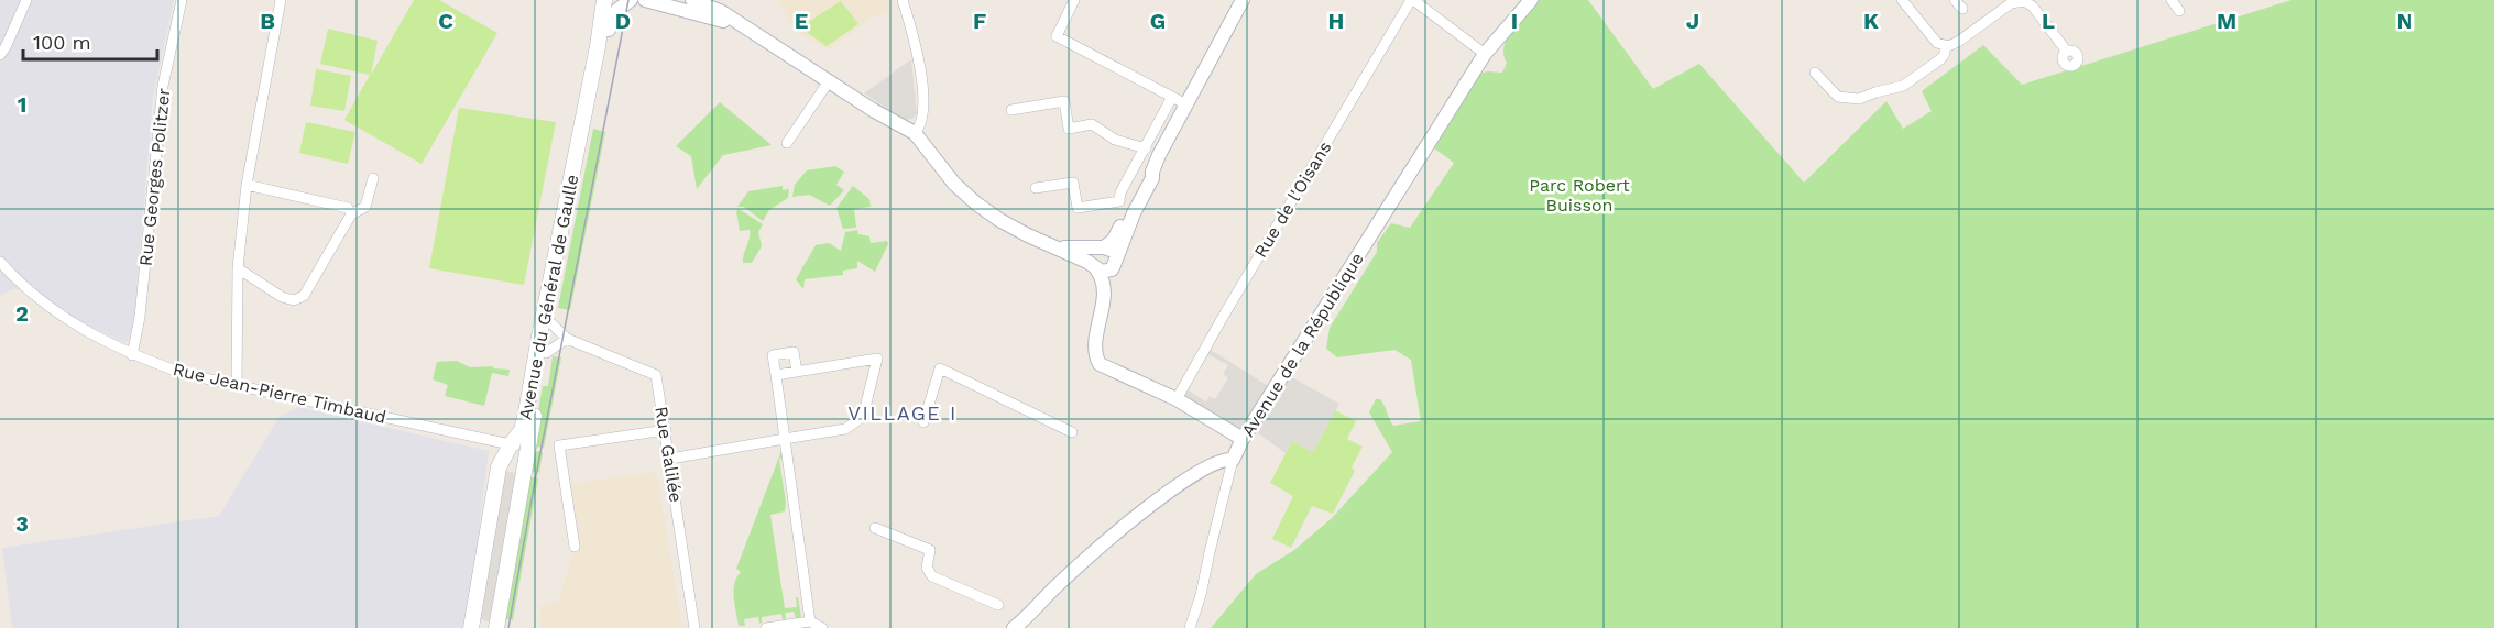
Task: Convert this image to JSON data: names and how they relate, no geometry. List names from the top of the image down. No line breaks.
{"streets":{"main road":["Avenue du Général de Gaulle"],"street":["Rue Georges Politzer","Rue de l'Oisans","Avenue de la République","Rue Jean-Pierre Timbaud","Rue Galilée"]},"crossings":[["Rue Georges Politzer","Rue Jean-Pierre Timbaud"],["Rue de l'Oisans","Avenue de la République"],["Avenue du Général de Gaulle","Rue Jean-Pierre Timbaud"],["Avenue du Général de Gaulle","Rue Galilée"]],"districts":["VILLAGE I"],"parks":["Parc Robert Buisson"],"scale_bar":"100 m","grid":{"columns":["B","C","D","E","F","G","H","I","J","K","L","M","N"],"rows":["1","2","3"]}}
